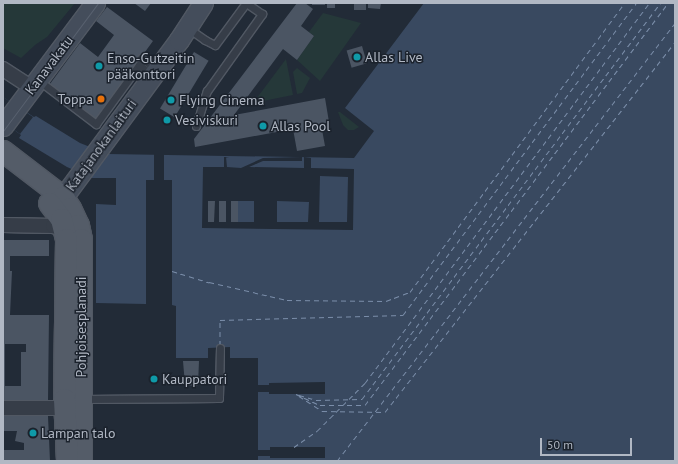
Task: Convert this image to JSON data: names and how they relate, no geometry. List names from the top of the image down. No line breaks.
{"streets":{"main road":["Kanavakatu","Katajanokanlaituri","Pohjoisesplanadi"]},"crossings":[["Katajanokanlaituri","Pohjoisesplanadi"]],"places":["Allas Live","Enso-Gutzeitin pääkonttori","Toppa","Flying Cinema","Vesiviskuri","Allas Pool","Kauppatori","Lampan talo"],"scale_bar":"50 m"}
